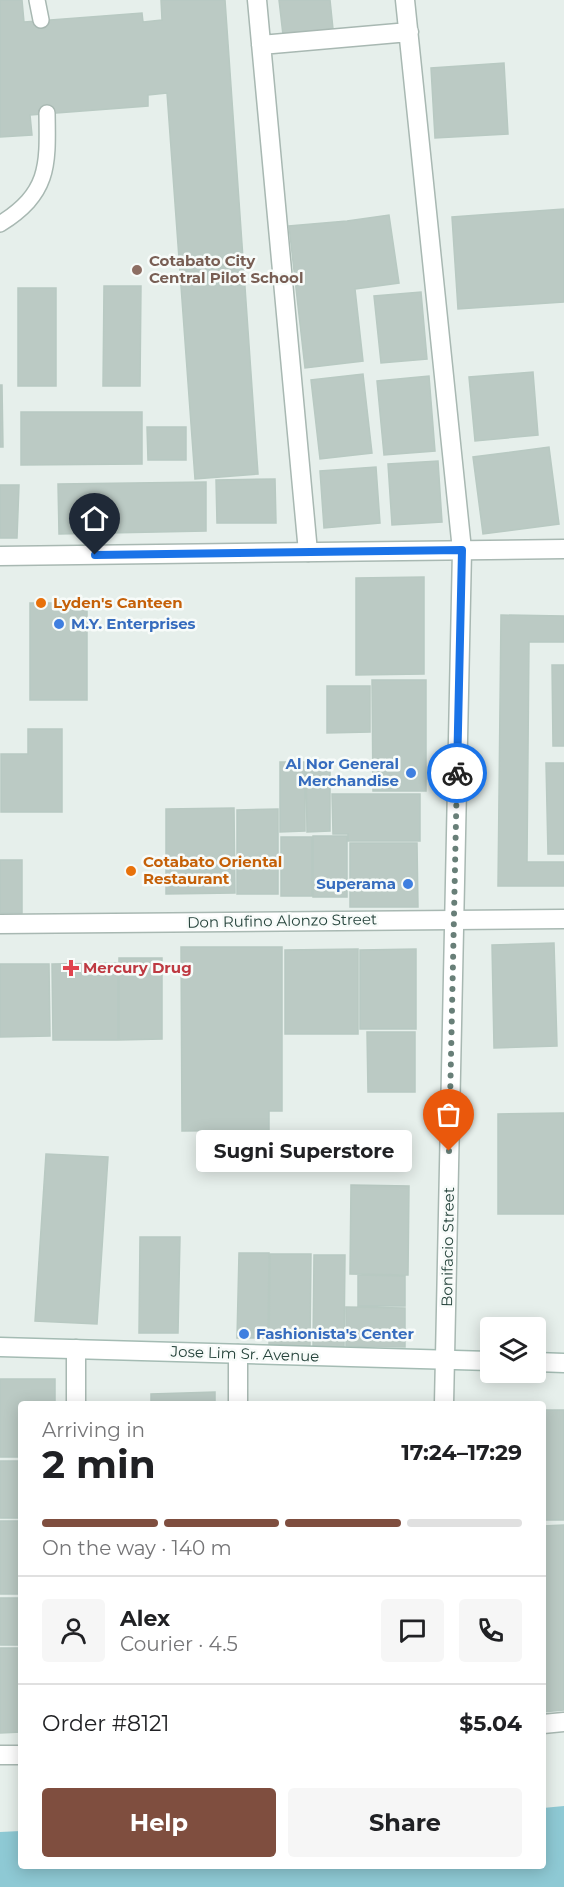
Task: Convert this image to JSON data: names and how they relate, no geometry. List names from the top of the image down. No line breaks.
{"streets":{"street":["Don Rufino Alonzo Street","Bonifacio Street","Jose Lim Sr. Avenue"]},"crossings":[["Don Rufino Alonzo Street","Bonifacio Street"],["Bonifacio Street","Jose Lim Sr. Avenue"]],"places":{"other":["Cotabato City Central Pilot School","Lyden's Canteen","M.Y. Enterprises","Al Nor General Merchandise","Cotabato Oriental Restaurant","Superama","Sugni Superstore","Fashionista's Center"],"health":["Mercury Drug"]},"page":{"bubble":"Sugni Superstore","heading":["2 min","Arriving in","17:24–17:29"],"panel":["Alex","Courier · 4.5","Order #8121","$5.04"],"bar":"On the way · 140 m","buttons":["Help","Share"]}}
